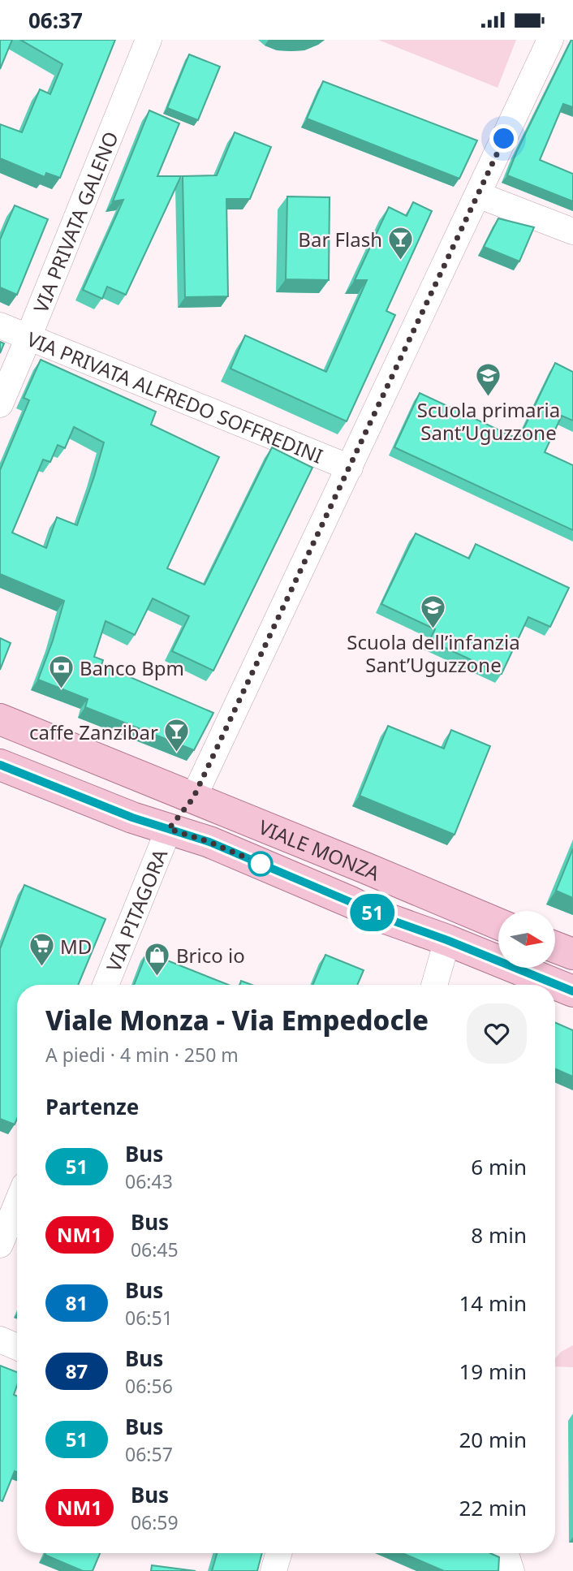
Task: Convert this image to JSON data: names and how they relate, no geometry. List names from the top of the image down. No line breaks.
{"streets":{"main road":["VIALE MONZA"],"street":["VIA PRIVATA GALENO","VIA PRIVATA ALFREDO SOFFREDINI","VIA PITAGORA"]},"crossings":[["VIA PRIVATA GALENO","VIA PRIVATA ALFREDO SOFFREDINI"],["VIALE MONZA","VIA PITAGORA"]],"places":{"bar":["Bar Flash","caffe Zanzibar"],"school or university":["Scuola primaria Sant’Uguzzone","Scuola dell’infanzia Sant’Uguzzone"],"bank":["Banco Bpm"],"supermarket":["MD"],"shop":["Brico io"]},"lines":["bus line 51"],"north":"right","page":{"status":"06:37","on_map":"51","heading":[["Viale Monza - Via Empedocle","A piedi · 4 min · 250 m"],"Partenze"],"list":[{"mark":"51","name":"Bus","note":"06:43","value":"6 min"},{"mark":"NM1","name":"Bus","note":"06:45","value":"8 min"},{"mark":"81","name":"Bus","note":"06:51","value":"14 min"},{"mark":"87","name":"Bus","note":"06:56","value":"19 min"},{"mark":"51","name":"Bus","note":"06:57","value":"20 min"},{"mark":"NM1","name":"Bus","note":"06:59","value":"22 min"}]}}
